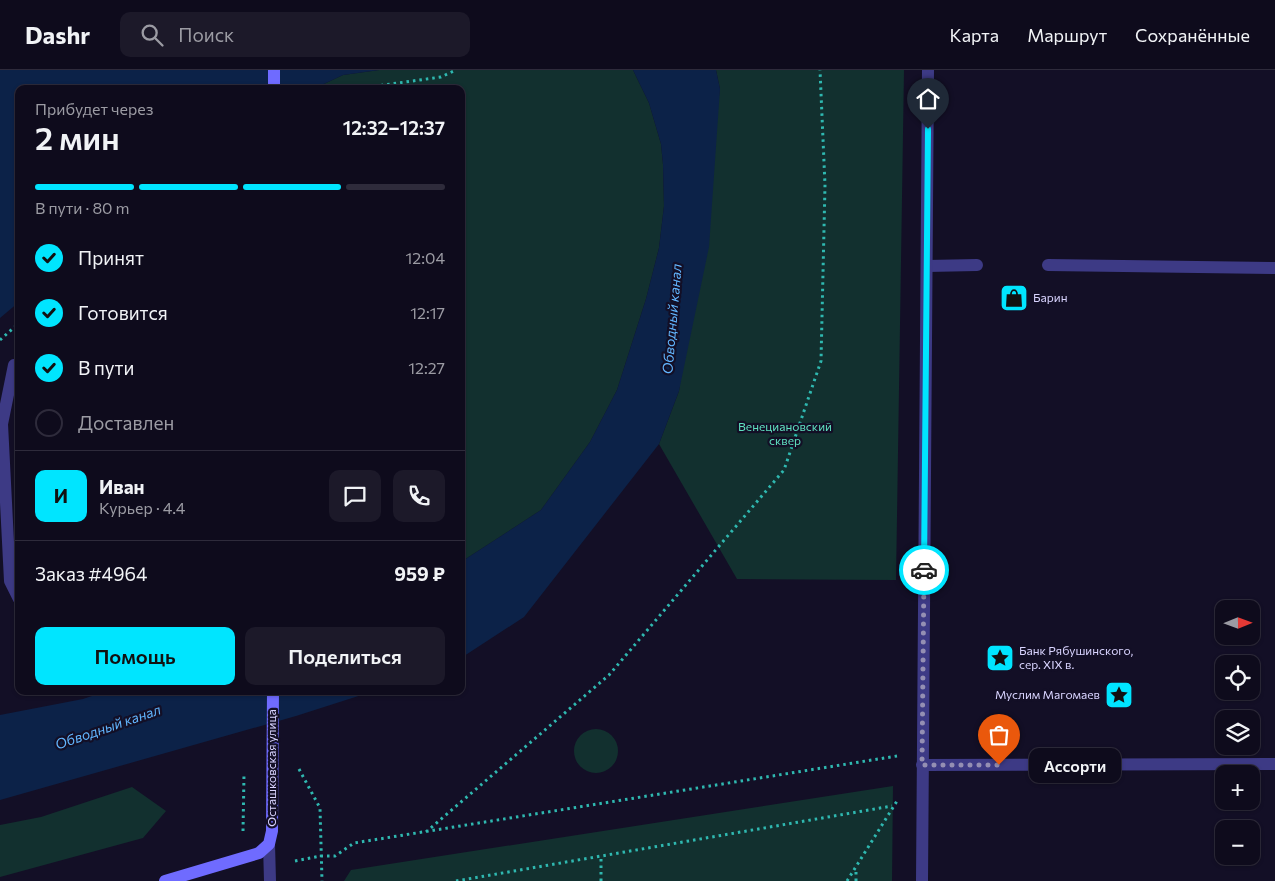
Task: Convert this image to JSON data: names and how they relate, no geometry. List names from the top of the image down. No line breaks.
{"streets":{"street":["Осташковская улица"]},"water":["Обводный канал"],"parks":["Венециановский сквер"],"places":{"shop":["Барин"],"place":["Банк Рябушинского, сер. XIX в.","Муслим Магомаев"],"other":["Ассорти"]},"north":"right","page":{"header":"Dashr","search":"Поиск","nav":["Карта","Маршрут","Сохранённые"],"heading":["2 мин","Прибудет через","12:32–12:37"],"panel":["Иван","Курьер · 4.4","Заказ #4964","959 ₽"],"bar":"В пути · 80 m","list":[["Принят","12:04"],["Готовится","12:17"],["В пути","12:27"],"Доставлен"],"round":"И","map_buttons":["+","−"],"buttons":["Помощь","Поделиться"],"bubble":"Ассорти"}}
